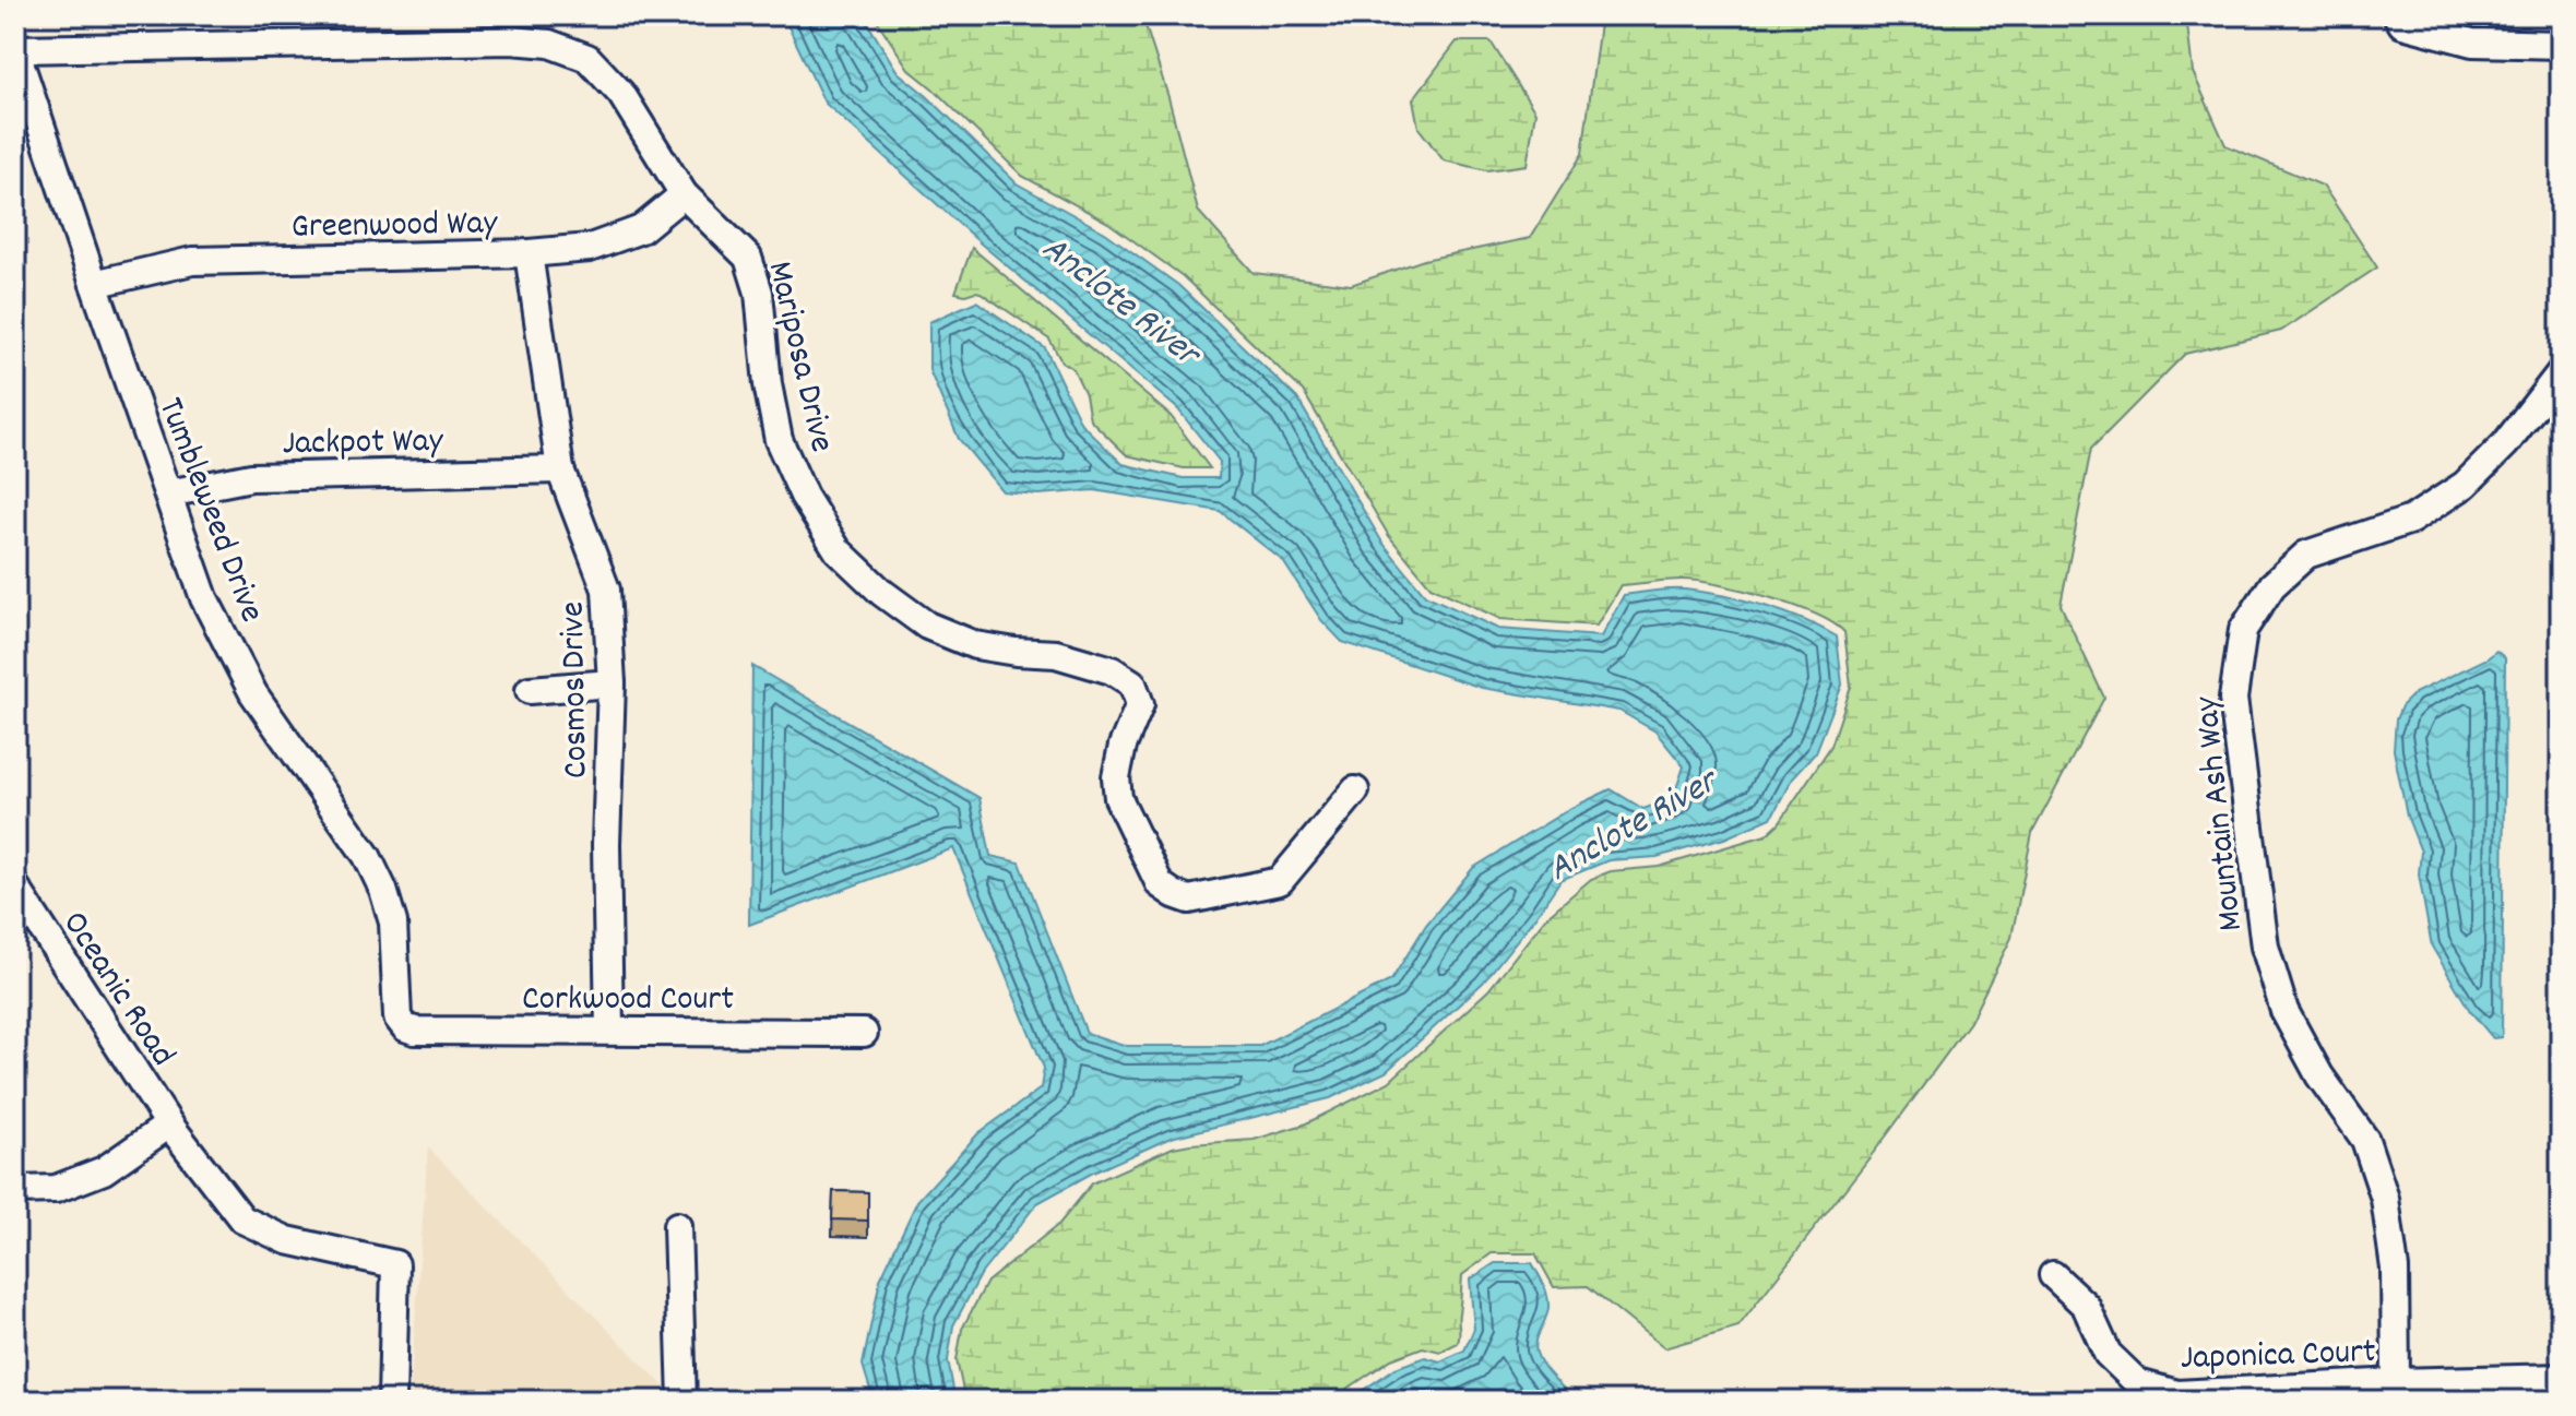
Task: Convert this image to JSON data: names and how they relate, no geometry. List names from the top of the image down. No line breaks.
{"streets":{"street":["Greenwood Way","Mariposa Drive","Jackpot Way","Tumbleweed Drive","Cosmos Drive","Mountain Ash Way","Oceanic Road","Corkwood Court","Japonica Court"]},"crossings":[["Greenwood Way","Mariposa Drive"],["Greenwood Way","Tumbleweed Drive"],["Greenwood Way","Cosmos Drive"],["Mariposa Drive","Tumbleweed Drive"],["Jackpot Way","Tumbleweed Drive"],["Jackpot Way","Cosmos Drive"],["Tumbleweed Drive","Corkwood Court"],["Cosmos Drive","Corkwood Court"],["Mountain Ash Way","Japonica Court"]],"water":["Anclote River"]}
